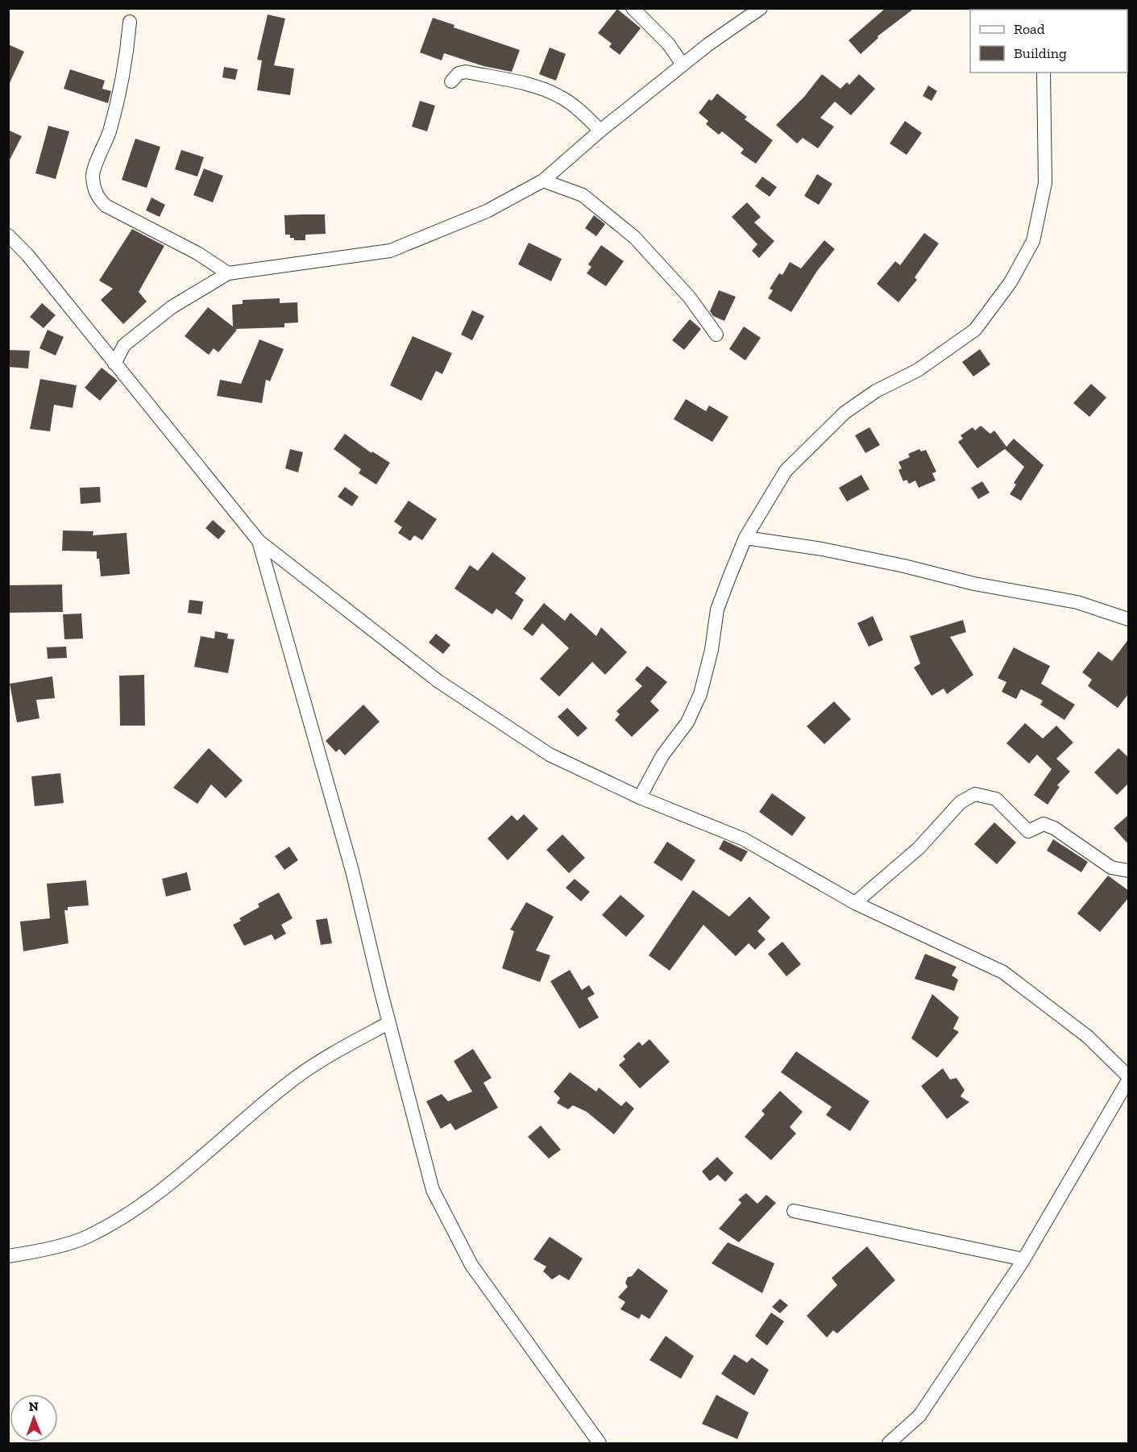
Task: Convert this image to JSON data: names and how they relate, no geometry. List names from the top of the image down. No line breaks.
{"legend":["Road","Building"],"north":"top"}
